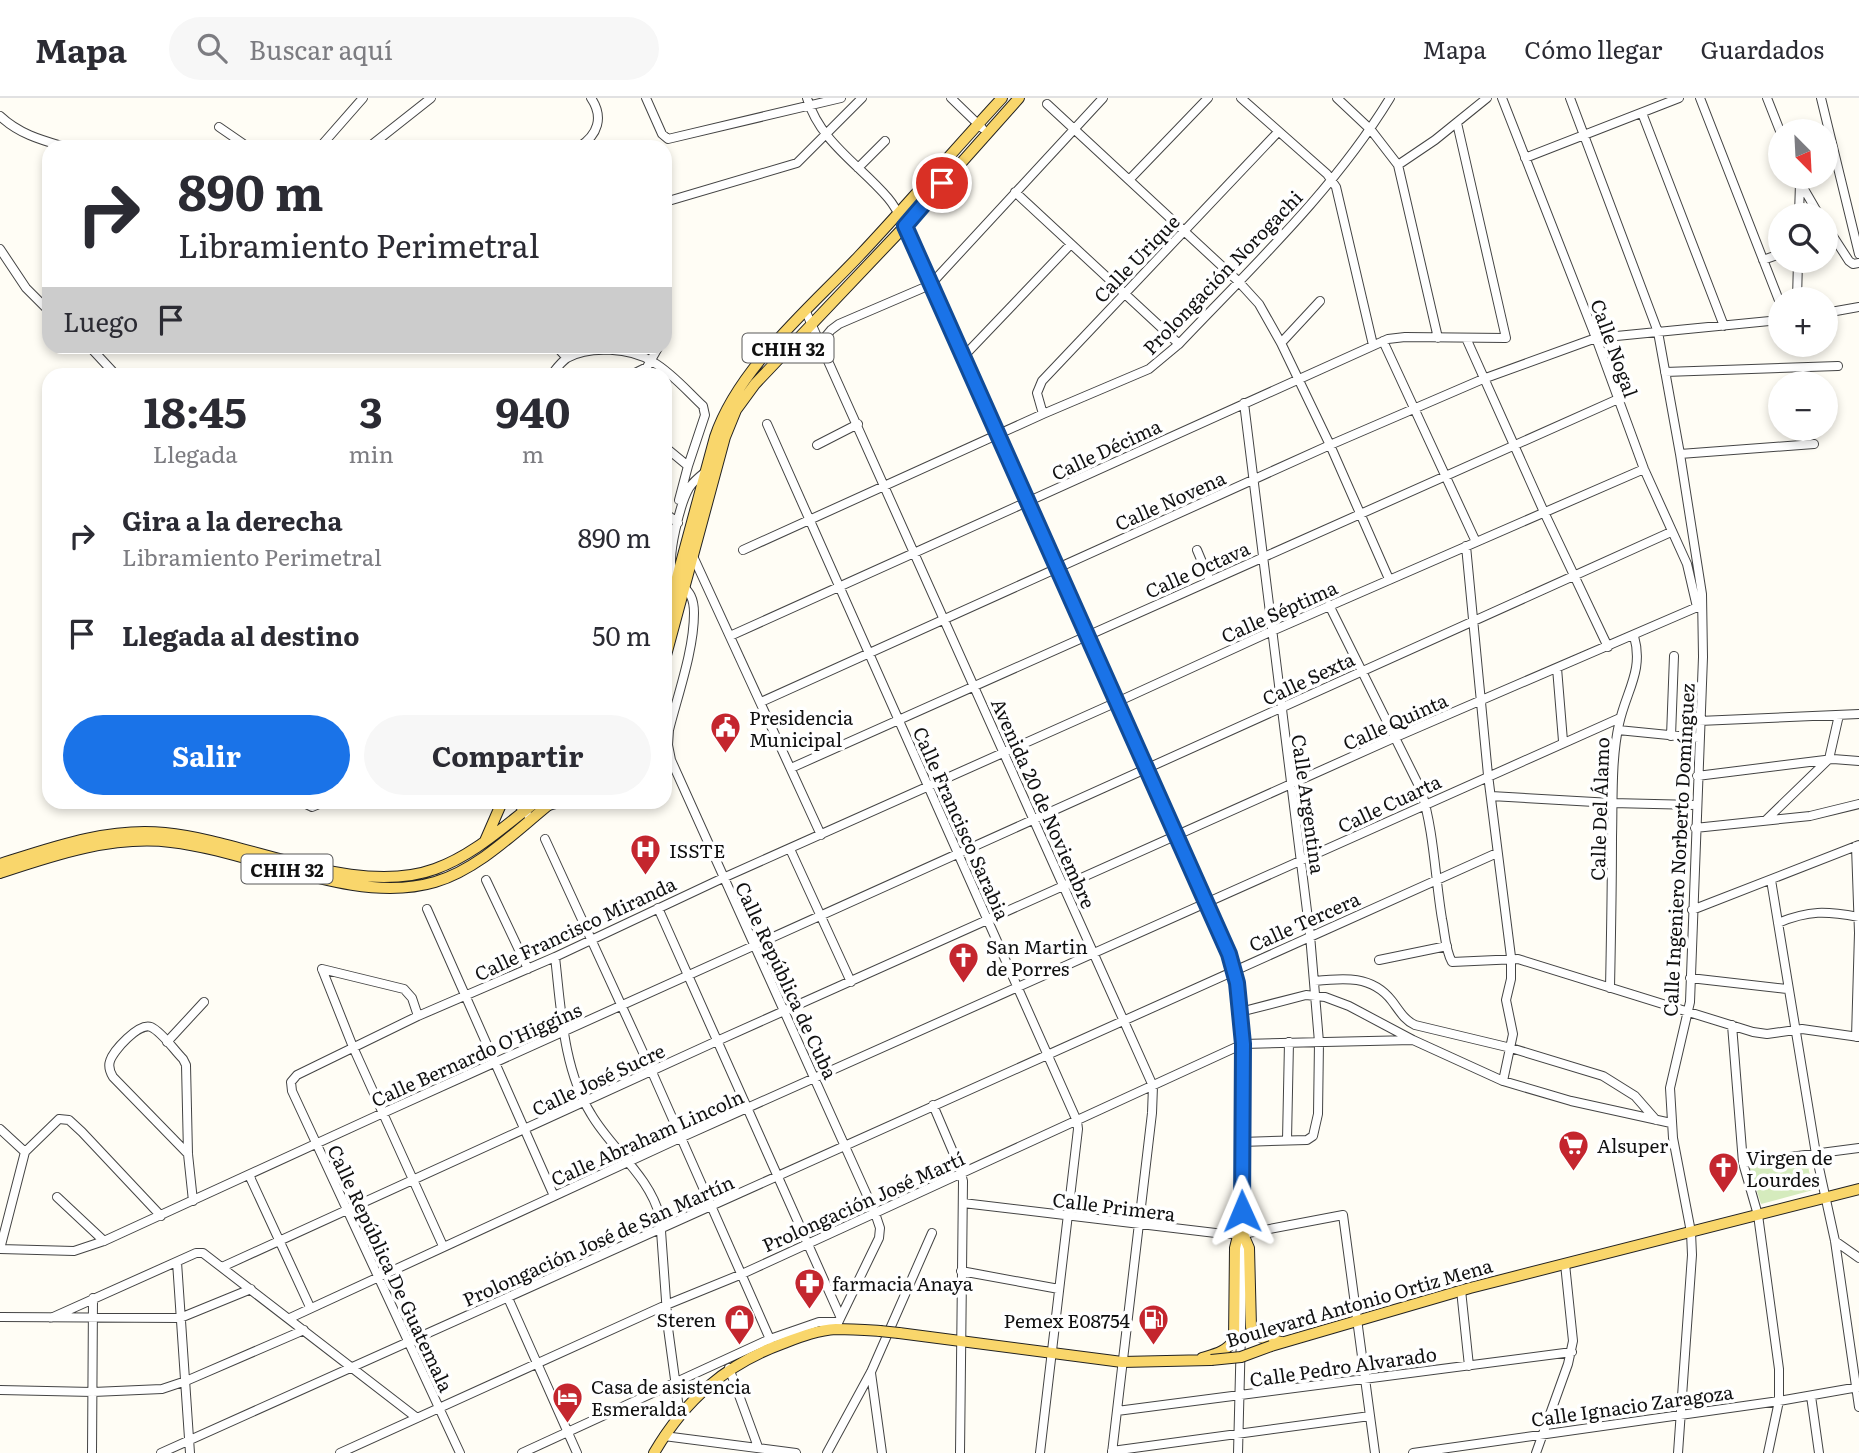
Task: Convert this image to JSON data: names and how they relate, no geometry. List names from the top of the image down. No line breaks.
{"streets":{"main road":["CHIH 32","Boulevard Antonio Ortiz Mena"],"street":["Calle Urique","Prolongación Norogachi","Calle Nogal","Calle Décima","Calle Novena","Calle Octava","Calle Séptima","Calle Sexta","Calle Quinta","Avenida 20 de Noviembre","Calle Cuarta","Calle Argentina","Calle Del Álamo","Calle Francisco Sarabia","Calle Ingeniero Norberto Domínguez","Calle Tercera","Calle Francisco Miranda","Calle República de Cuba","Calle Bernardo O'Higgins","Calle José Sucre","Calle Abraham Lincoln","Prolongación José Martí","Calle Primera","Prolongación José de San Martín","Calle República De Guatemala","Calle Pedro Alvarado","Calle Ignacio Zaragoza"]},"crossings":[["Calle Urique","Prolongación Norogachi"],["Prolongación Norogachi","Avenida 20 de Noviembre"],["Prolongación Norogachi","Calle Francisco Sarabia"],["CHIH 32","Avenida 20 de Noviembre"],["CHIH 32","Calle República de Cuba"],["Calle Nogal","Calle Novena"],["Calle Nogal","Calle Octava"],["Calle Nogal","Calle Séptima"],["Calle Nogal","Calle Sexta"],["Calle Nogal","Calle Quinta"],["Calle Nogal","Calle Ingeniero Norberto Domínguez"],["Calle Décima","Avenida 20 de Noviembre"],["Calle Décima","Calle Argentina"],["Calle Décima","Calle Francisco Sarabia"],["Calle Novena","Avenida 20 de Noviembre"],["Calle Novena","Calle Argentina"],["Calle Novena","Calle Francisco Sarabia"],["Calle Novena","Calle Ingeniero Norberto Domínguez"],["Calle Octava","Avenida 20 de Noviembre"],["Calle Octava","Calle Argentina"],["Calle Octava","Calle Francisco Sarabia"],["Calle Séptima","Avenida 20 de Noviembre"],["Calle Séptima","Calle Argentina"],["Calle Séptima","Calle Francisco Sarabia"],["Calle Séptima","Calle Francisco Miranda"],["Calle Sexta","Avenida 20 de Noviembre"],["Calle Sexta","Calle Argentina"],["Calle Sexta","Calle Francisco Sarabia"],["Calle Sexta","Calle Bernardo O'Higgins"],["Calle Quinta","Avenida 20 de Noviembre"],["Calle Quinta","Calle Argentina"],["Calle Quinta","Calle Del Álamo"],["Calle Quinta","Calle Francisco Sarabia"],["Calle Quinta","Calle Ingeniero Norberto Domínguez"],["Calle Quinta","Calle José Sucre"],["Avenida 20 de Noviembre","Calle Cuarta"],["Avenida 20 de Noviembre","Calle Tercera"],["Avenida 20 de Noviembre","Prolongación José Martí"],["Avenida 20 de Noviembre","Calle Primera"],["Avenida 20 de Noviembre","Boulevard Antonio Ortiz Mena"],["Avenida 20 de Noviembre","Calle Pedro Alvarado"],["Calle Cuarta","Calle Argentina"],["Calle Cuarta","Calle Del Álamo"],["Calle Cuarta","Calle Francisco Sarabia"],["Calle Cuarta","Calle Abraham Lincoln"],["Calle Argentina","Calle Tercera"],["Calle Argentina","Prolongación José Martí"],["Calle Francisco Sarabia","Calle Tercera"],["Calle Francisco Sarabia","Calle Francisco Miranda"],["Calle Francisco Sarabia","Calle Bernardo O'Higgins"],["Calle Francisco Sarabia","Calle José Sucre"],["Calle Francisco Sarabia","Calle Abraham Lincoln"],["Calle Francisco Sarabia","Prolongación José Martí"],["Calle Francisco Sarabia","Calle Primera"],["Calle Francisco Sarabia","Prolongación José de San Martín"],["Calle Francisco Sarabia","Boulevard Antonio Ortiz Mena"],["Calle Ingeniero Norberto Domínguez","Boulevard Antonio Ortiz Mena"],["Calle Ingeniero Norberto Domínguez","Calle Ignacio Zaragoza"],["Calle Tercera","Prolongación José de San Martín"],["Calle Francisco Miranda","Calle República de Cuba"],["Calle Francisco Miranda","Calle República De Guatemala"],["Calle República de Cuba","Calle Bernardo O'Higgins"],["Calle República de Cuba","Calle José Sucre"],["Calle República de Cuba","Calle Abraham Lincoln"],["Calle República de Cuba","Prolongación José Martí"],["Calle República de Cuba","Prolongación José de San Martín"],["Calle Bernardo O'Higgins","Calle República De Guatemala"],["Calle José Sucre","Calle República De Guatemala"],["Calle Abraham Lincoln","Calle República De Guatemala"],["Prolongación José Martí","Calle República De Guatemala"],["Calle Primera","Boulevard Antonio Ortiz Mena"],["Prolongación José de San Martín","Calle República De Guatemala"]],"places":{"public building":["Presidencia Municipal"],"hospital":["ISSTE"],"church":["San Martin de Porres","Virgen de Lourdes"],"supermarket":["Alsuper"],"pharmacy":["farmacia Anaya"],"shop":["Steren"],"fuel station":["Pemex E08754"],"hotel":["Casa de asistencia Esmeralda"]},"north":"bottom right","page":{"header":"Mapa","search":"Buscar aquí","nav":["Mapa","Cómo llegar","Guardados"],"map_buttons":["+","−"],"turn":["890 m","Libramiento Perimetral"],"then":"Luego","eta":["18:45","Llegada","3","min","940","m"],"list":[{"name":"Gira a la derecha","note":"Libramiento Perimetral","value":"890 m"},{"name":"Llegada al destino","value":"50 m"}],"buttons":["Salir","Compartir"]}}
